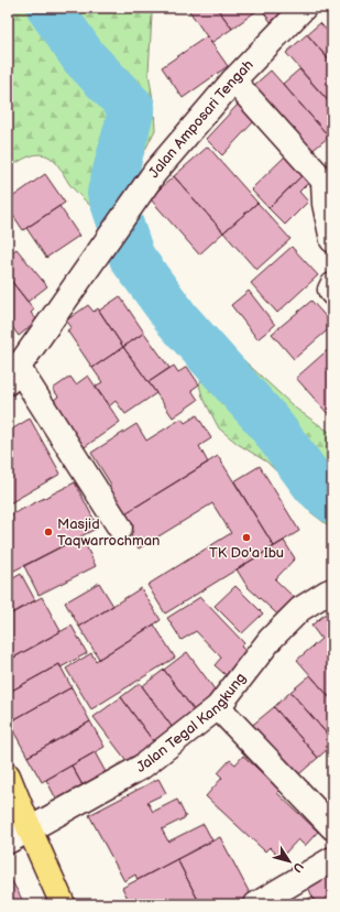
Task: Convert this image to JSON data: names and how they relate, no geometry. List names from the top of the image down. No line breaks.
{"streets":{"street":["Jalan Amposari Tengah","Jalan Tegal Kangkung"]},"places":["Masjid Taqwarrochman","TK Do'a Ibu"],"north":"bottom right"}
